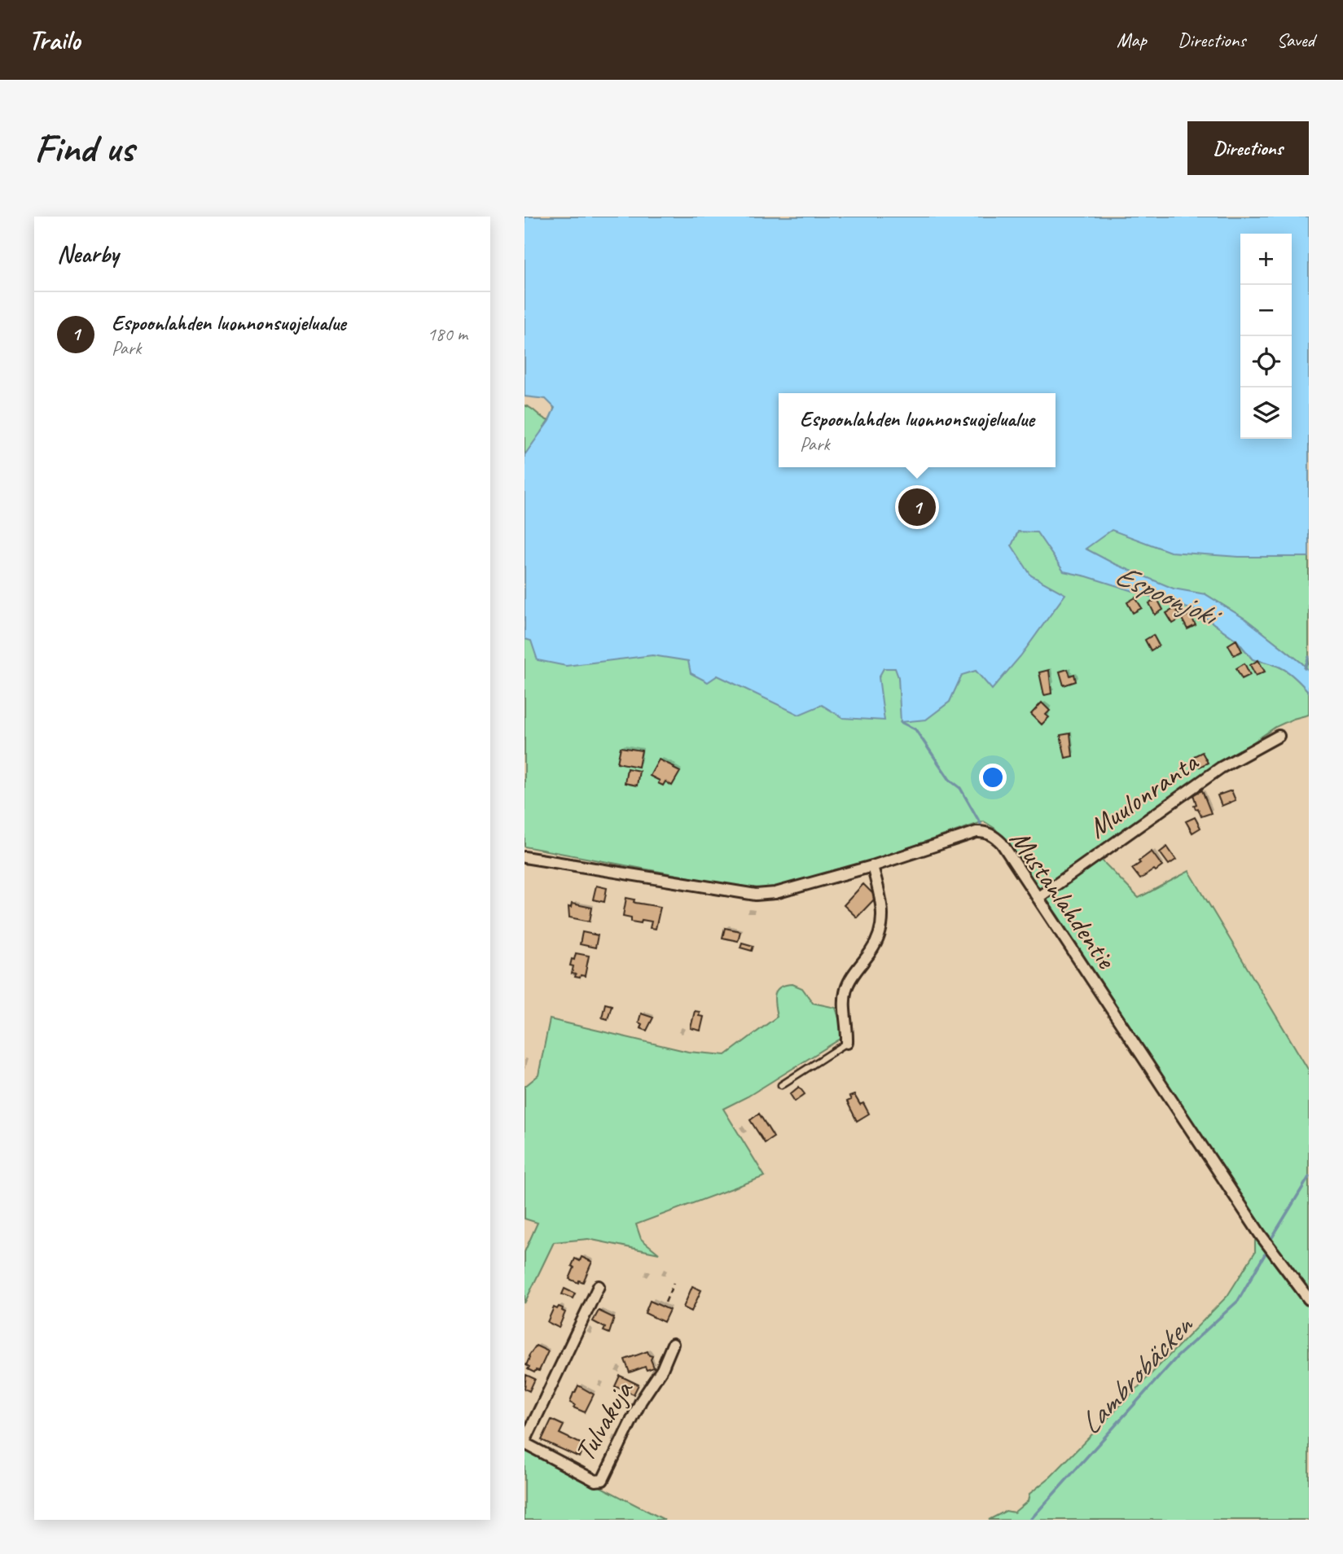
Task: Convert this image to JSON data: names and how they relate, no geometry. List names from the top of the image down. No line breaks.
{"streets":{"street":["Muulonranta","Mustanlahdentie","Tulvakuja"]},"crossings":[["Muulonranta","Mustanlahdentie"]],"water":["Espoonjoki","Lambrobäcken"],"page":{"header":"Trailo","nav":["Map","Directions","Saved"],"buttons":"Directions","title":"Find us","heading":"Nearby","map_buttons":["+","−"],"list":[{"mark":"1","name":"Espoonlahden luonnonsuojelualue","note":"Park","value":"180 m"}],"popup":["Espoonlahden luonnonsuojelualue","Park"],"pins":"1"}}
